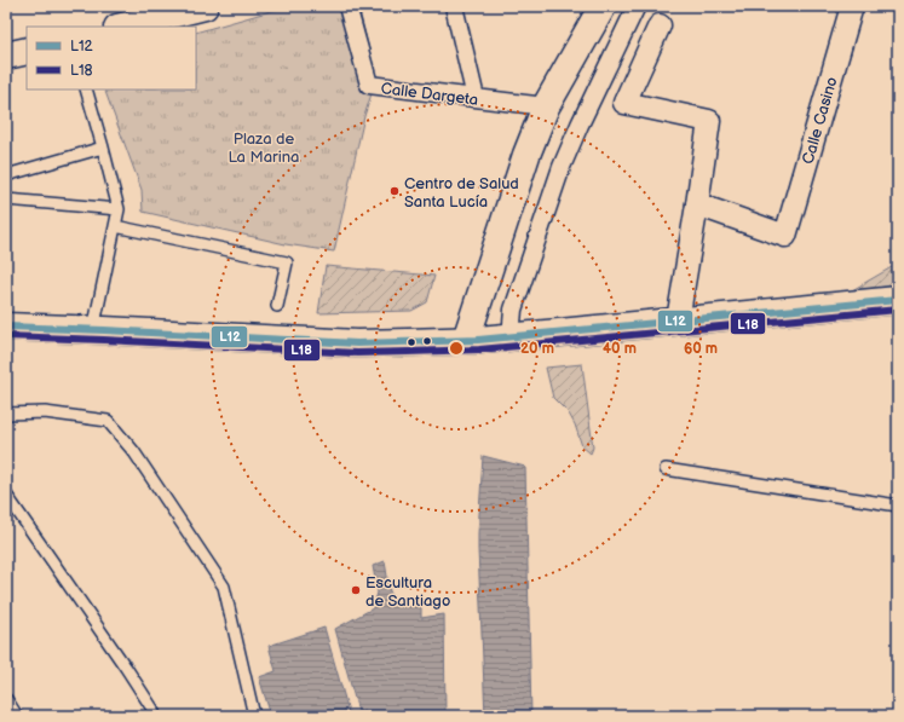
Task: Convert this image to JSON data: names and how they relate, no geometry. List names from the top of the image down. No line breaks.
{"streets":{"street":["Calle Dargeta","Calle Casino"]},"parks":["Plaza de La Marina"],"places":["Centro de Salud Santa Lucía","Escultura de Santiago"],"lines":["transit line L12","transit line L18"],"legend":["L12","L18"],"rings":["20 m","40 m","60 m"]}
